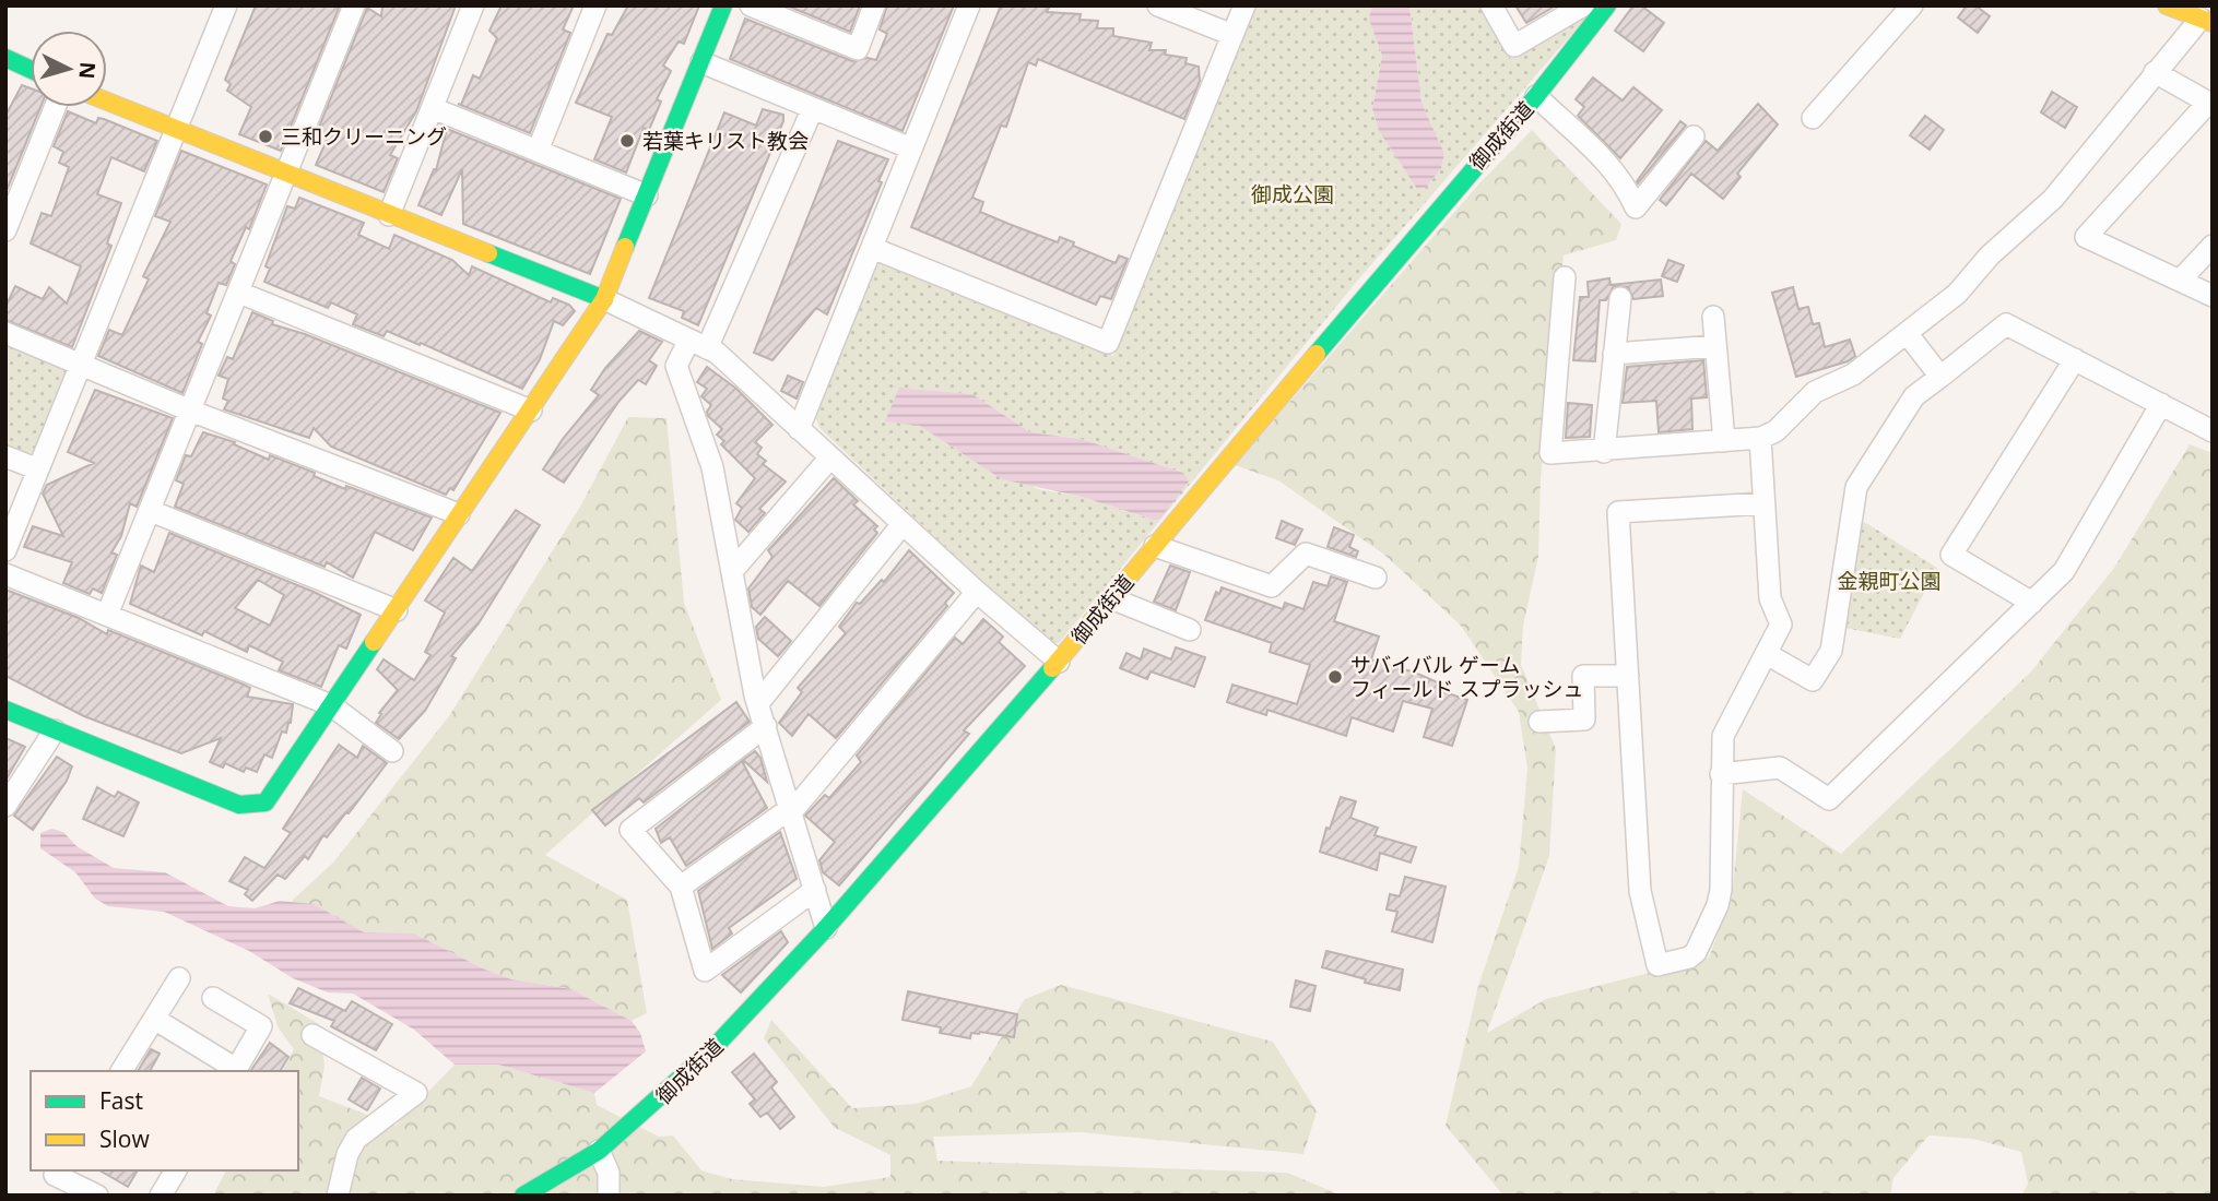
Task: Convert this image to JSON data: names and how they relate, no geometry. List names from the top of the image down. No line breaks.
{"streets":{"street":["御成街道"]},"parks":["御成公園","金親町公園"],"places":["三和クリーニング","若葉キリスト教会","サバイバル ゲーム フィールド スプラッシュ"],"legend":["Fast","Slow"],"north":"right"}
